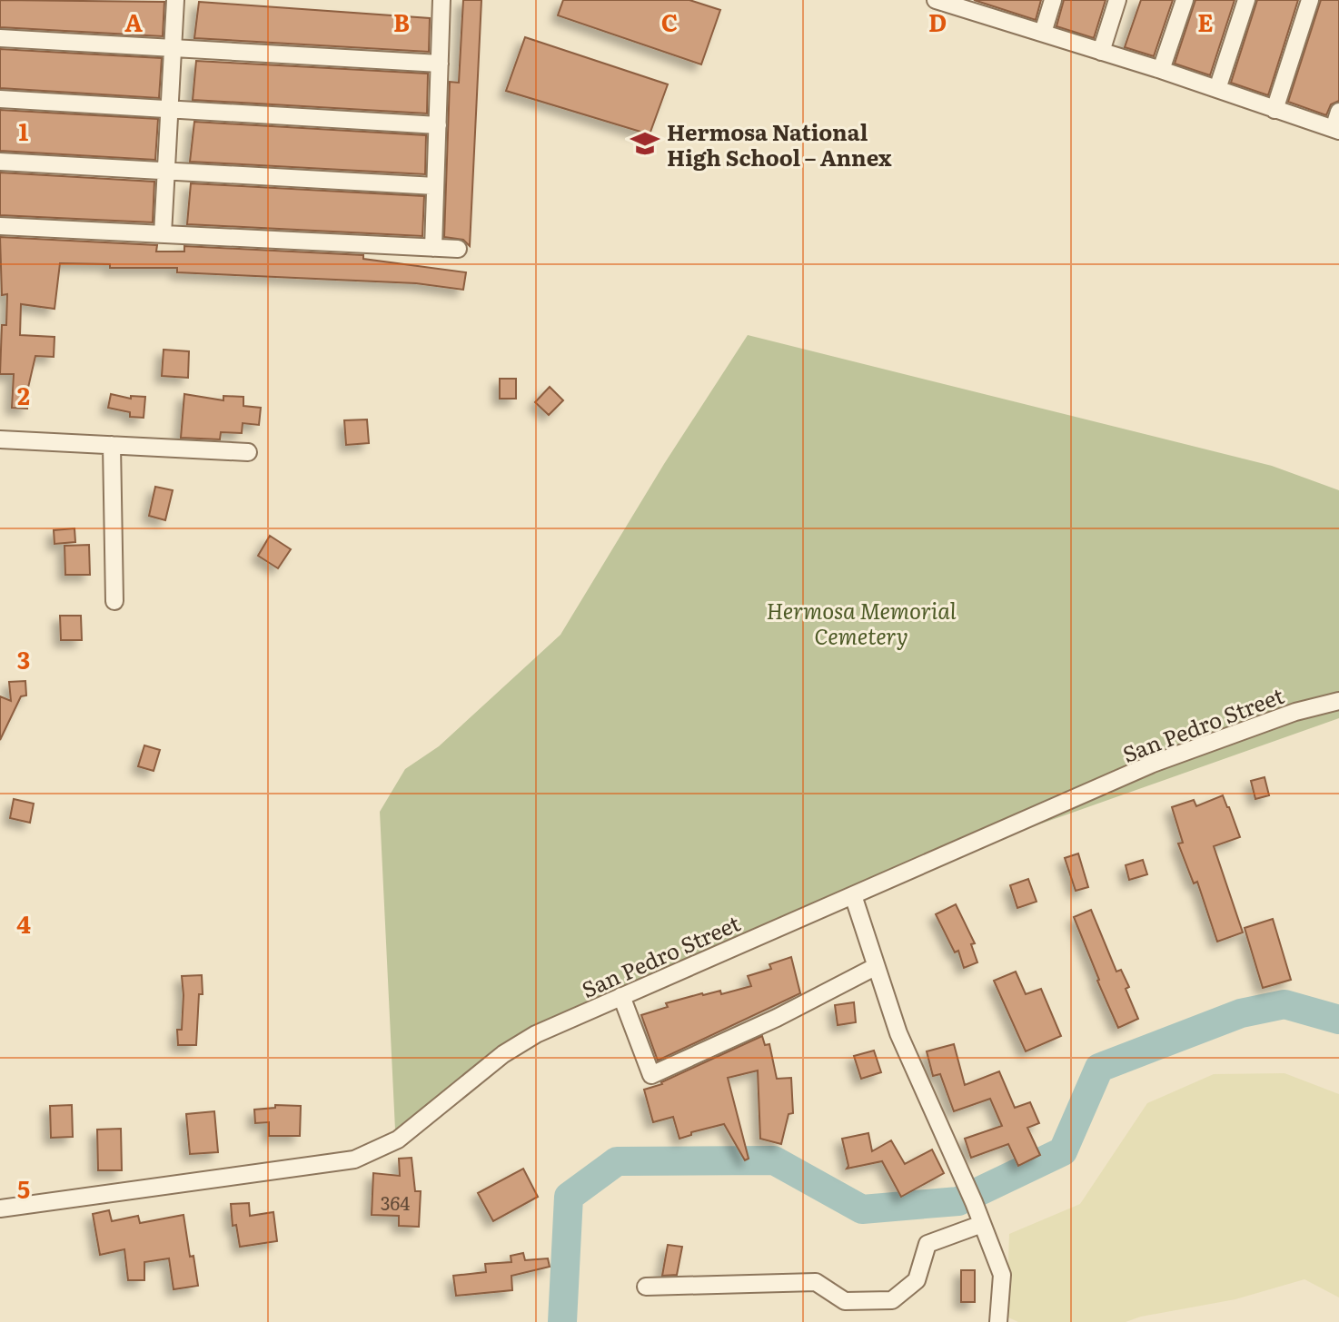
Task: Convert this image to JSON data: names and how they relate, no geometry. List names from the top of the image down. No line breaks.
{"streets":{"street":["San Pedro Street"]},"parks":["Hermosa Memorial Cemetery"],"places":{"school or university":["Hermosa National High School – Annex"]},"house_numbers":["364"],"grid":{"columns":["A","B","C","D","E"],"rows":["1","2","3","4","5"]}}
